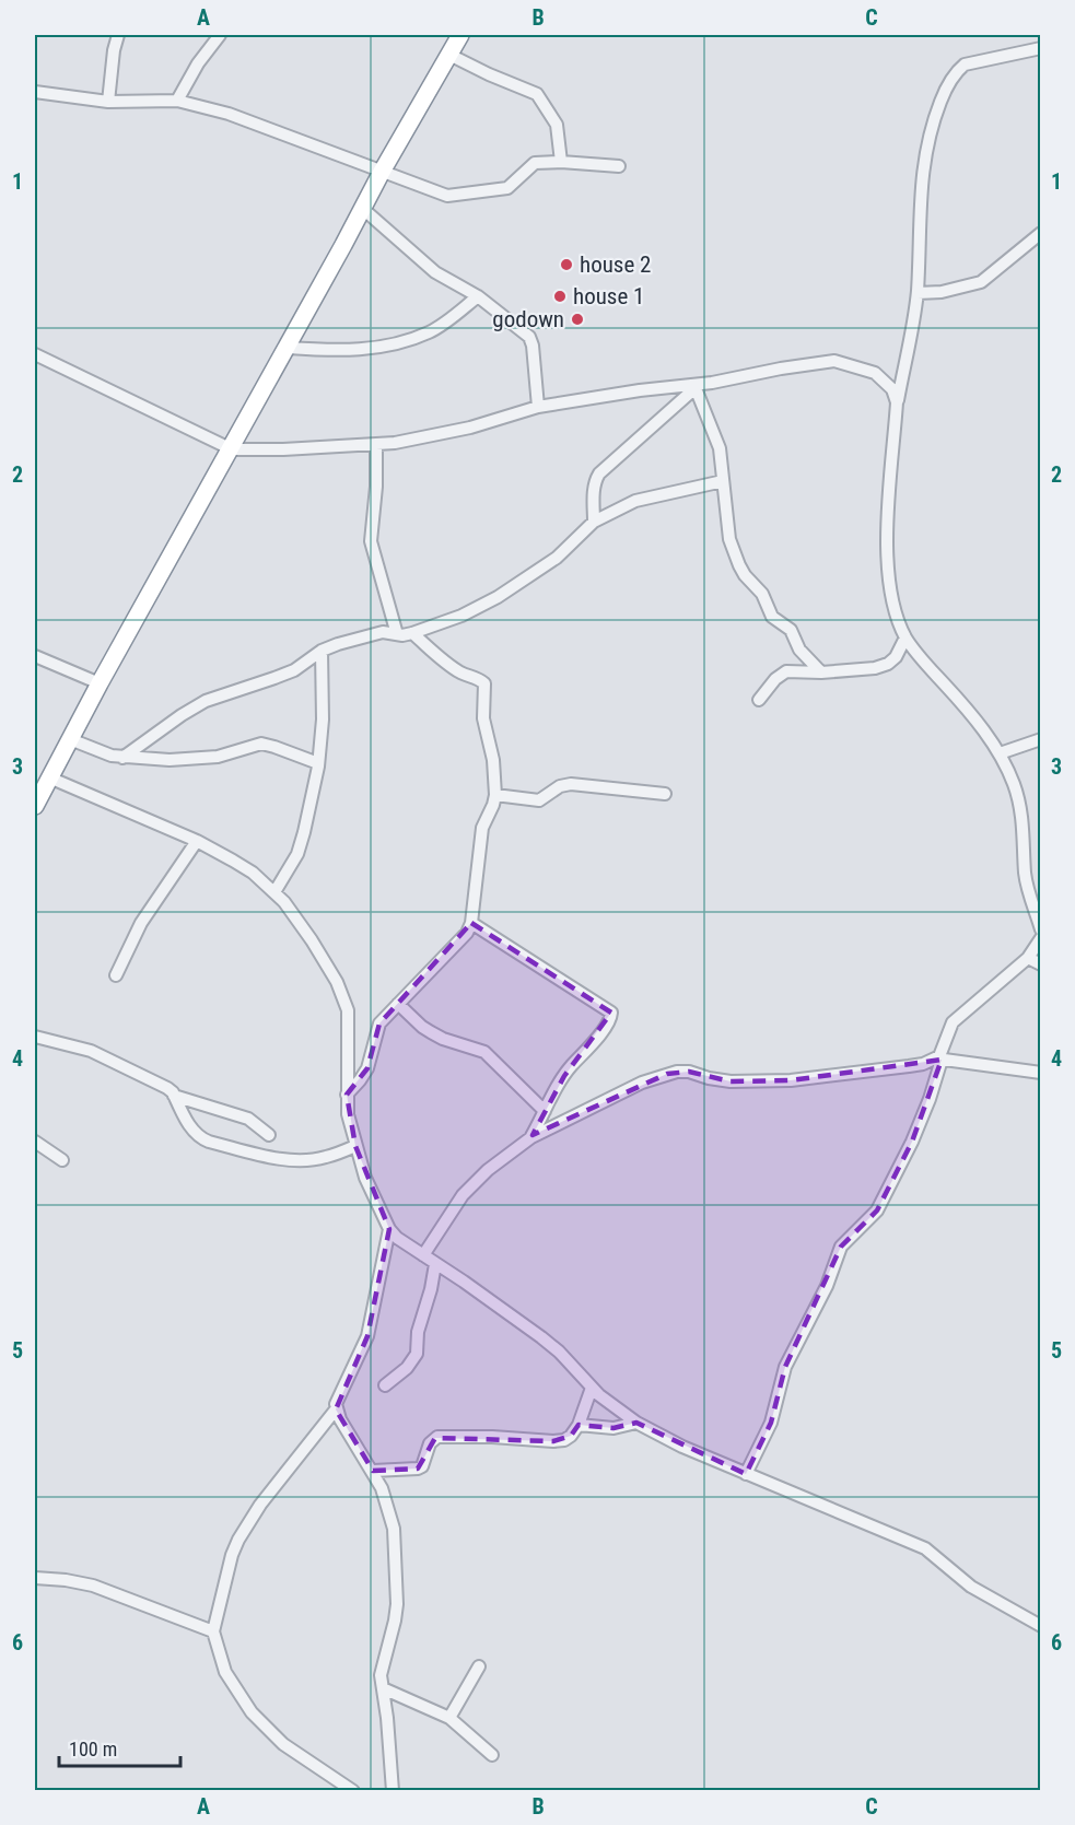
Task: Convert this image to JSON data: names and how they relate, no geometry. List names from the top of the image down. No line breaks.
{"places":["house 2","house 1","godown"],"scale_bar":"100 m","grid":{"columns":["A","B","C"],"rows":["1","2","3","4","5","6"]}}
